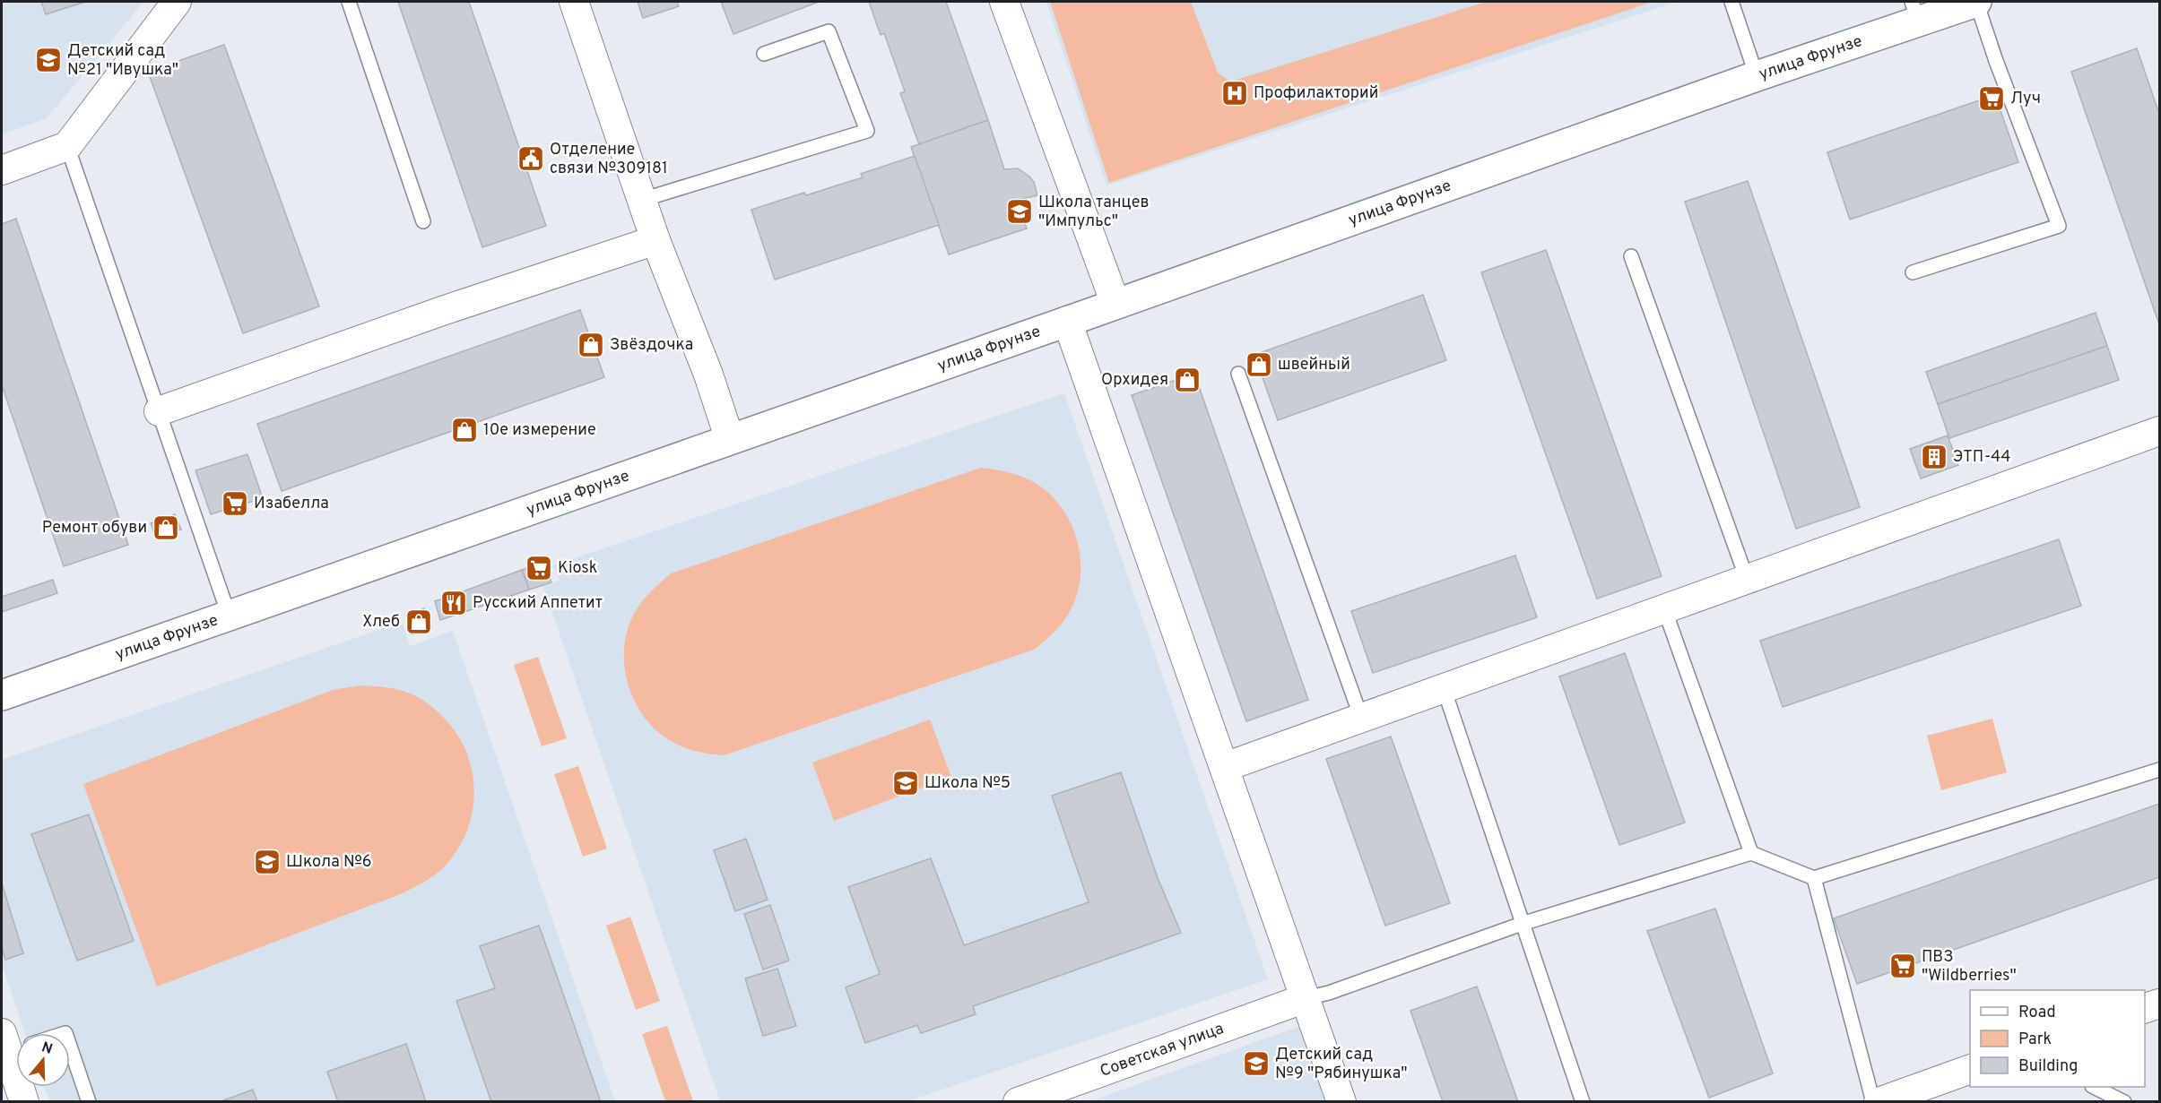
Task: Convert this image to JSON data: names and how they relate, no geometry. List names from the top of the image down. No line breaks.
{"streets":{"main road":["улица Фрунзе"],"street":["Советская улица"]},"places":{"school or university":["Детский сад №21 \"Ивушка\"","Школа танцев \"Импульс\"","Школа №5","Школа №6","Детский сад №9 \"Рябинушка\""],"hospital":["Профилакторий"],"supermarket":["Луч","Изабелла","Kiosk","ПВЗ \"Wildberries\""],"public building":["Отделение связи №309181"],"shop":["Звёздочка","швейный","Орхидея","10е измерение","Ремонт обуви","Хлеб"],"building":["ЭТП-44"],"restaurant":["Русский Аппетит"]},"legend":["Road","Park","Building"],"north":"top"}
